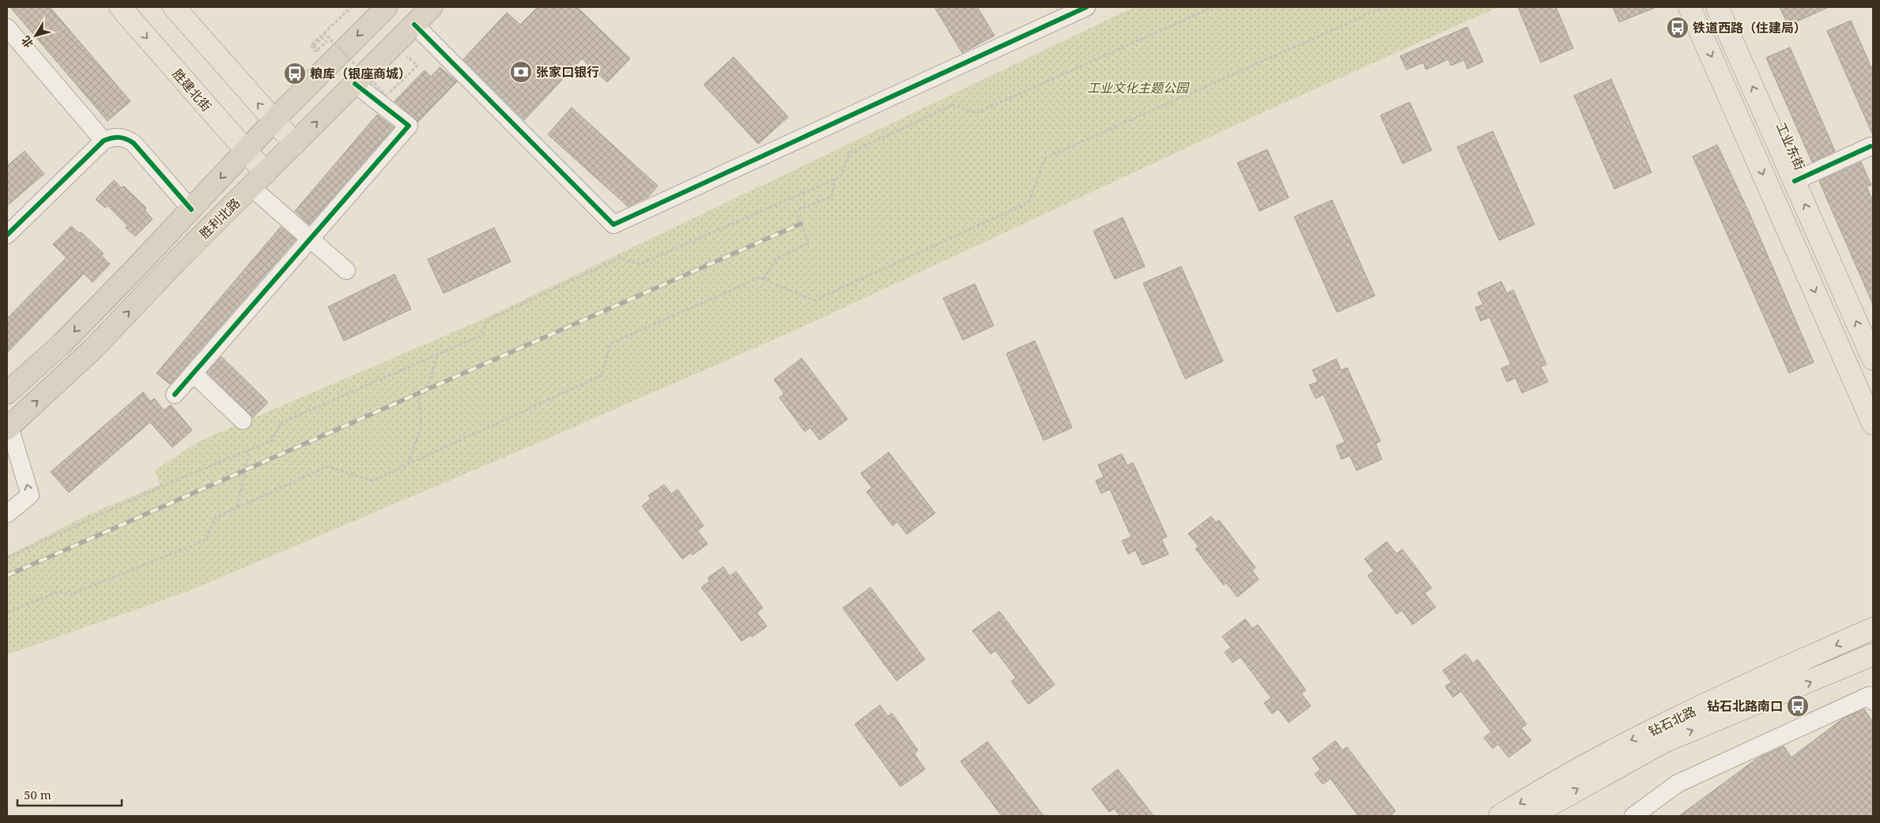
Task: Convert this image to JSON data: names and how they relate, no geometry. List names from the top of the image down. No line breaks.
{"streets":{"highway":["胜利北路"],"main road":["胜建北街","工业东街","钻石北路"]},"crossings":[["胜建北街","胜利北路"]],"parks":["工业文化主题公园"],"places":{"bus stop":["铁道西路（住建局）","粮库（银座商城）","钻石北路南口"],"bank":["张家口银行"]},"scale_bar":"50 m","north":"bottom left"}
